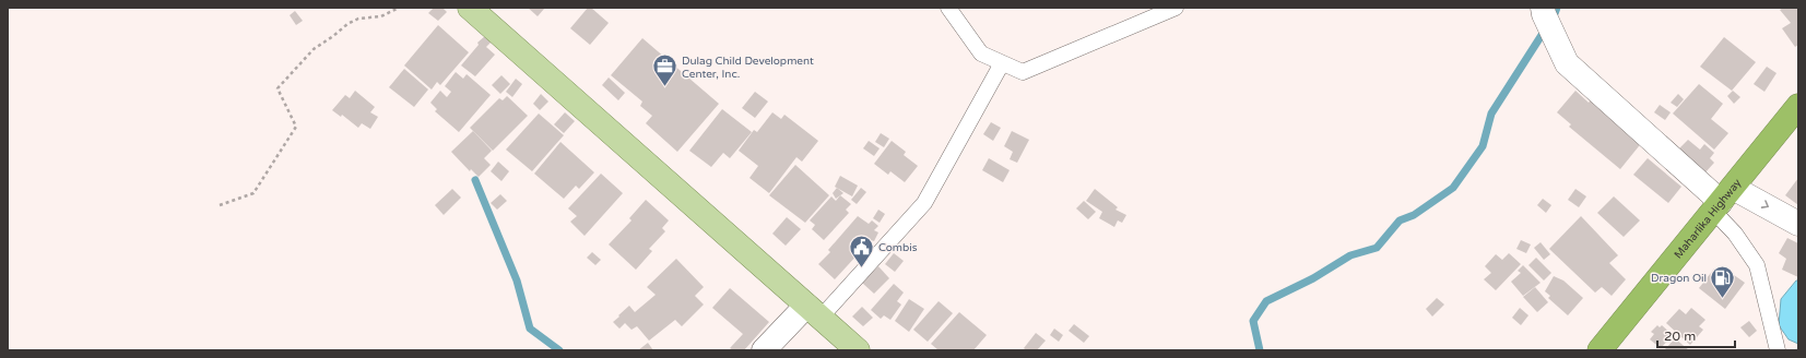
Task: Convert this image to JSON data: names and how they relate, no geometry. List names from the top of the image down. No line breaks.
{"streets":{"highway":["Maharlika Highway"]},"places":{"office":["Dulag Child Development Center, Inc."],"public building":["Combis"],"fuel station":["Dragon Oil"]},"scale_bar":"20 m"}
